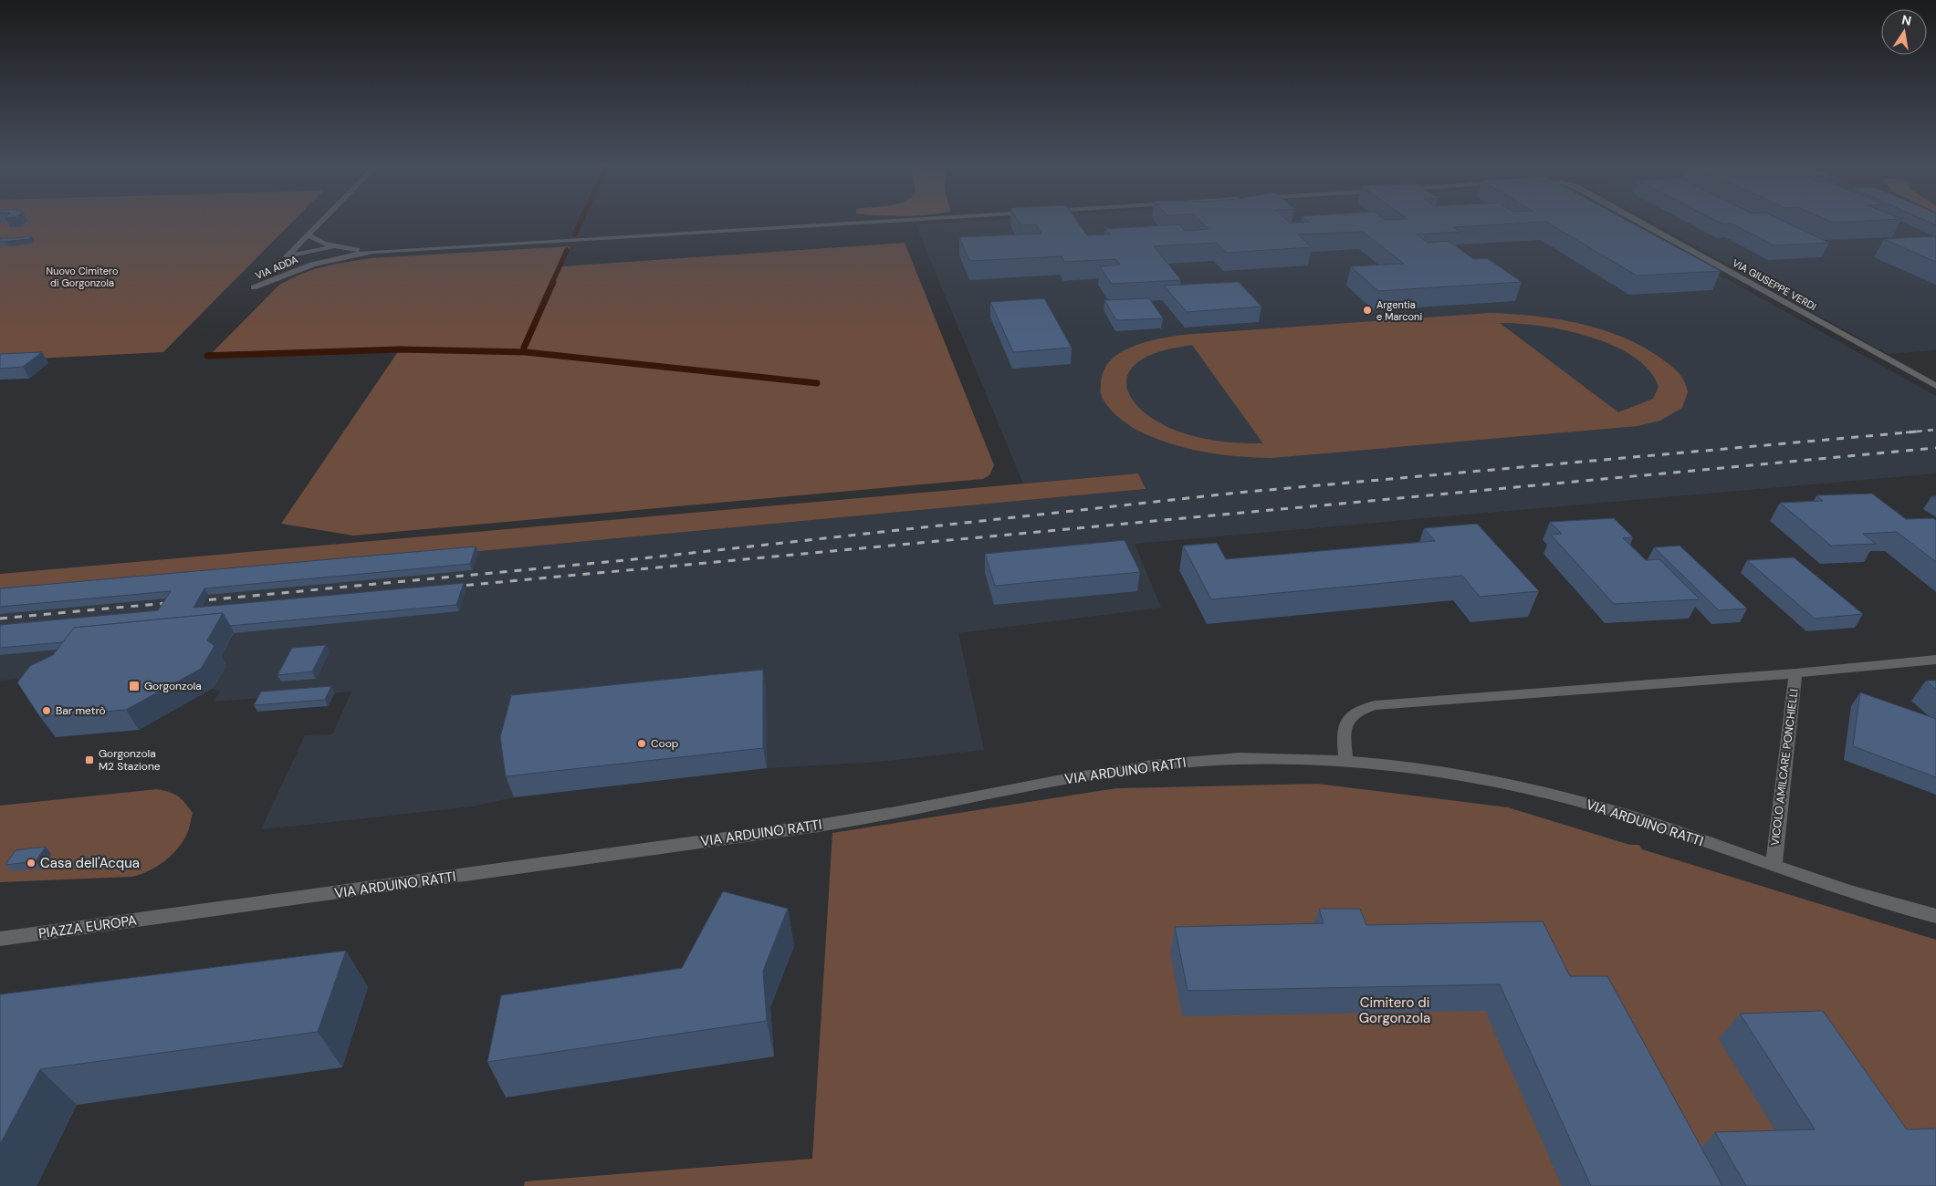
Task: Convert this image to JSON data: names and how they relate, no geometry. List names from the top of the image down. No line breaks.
{"streets":{"street":["VIA ADDA","VIA GIUSEPPE VERDI","VICOLO AMILCARE PONCHIELLI","VIA ARDUINO RATTI","PIAZZA EUROPA"]},"crossings":[["VICOLO AMILCARE PONCHIELLI","VIA ARDUINO RATTI"],["VIA ARDUINO RATTI","PIAZZA EUROPA"]],"parks":["Nuovo Cimitero di Gorgonzola","Cimitero di Gorgonzola"],"places":{"other":["Argentia e Marconi","Bar metrò","Coop","Casa dell'Acqua"],"transit":["Gorgonzola","Gorgonzola M2 Stazione"]},"north":"top"}
